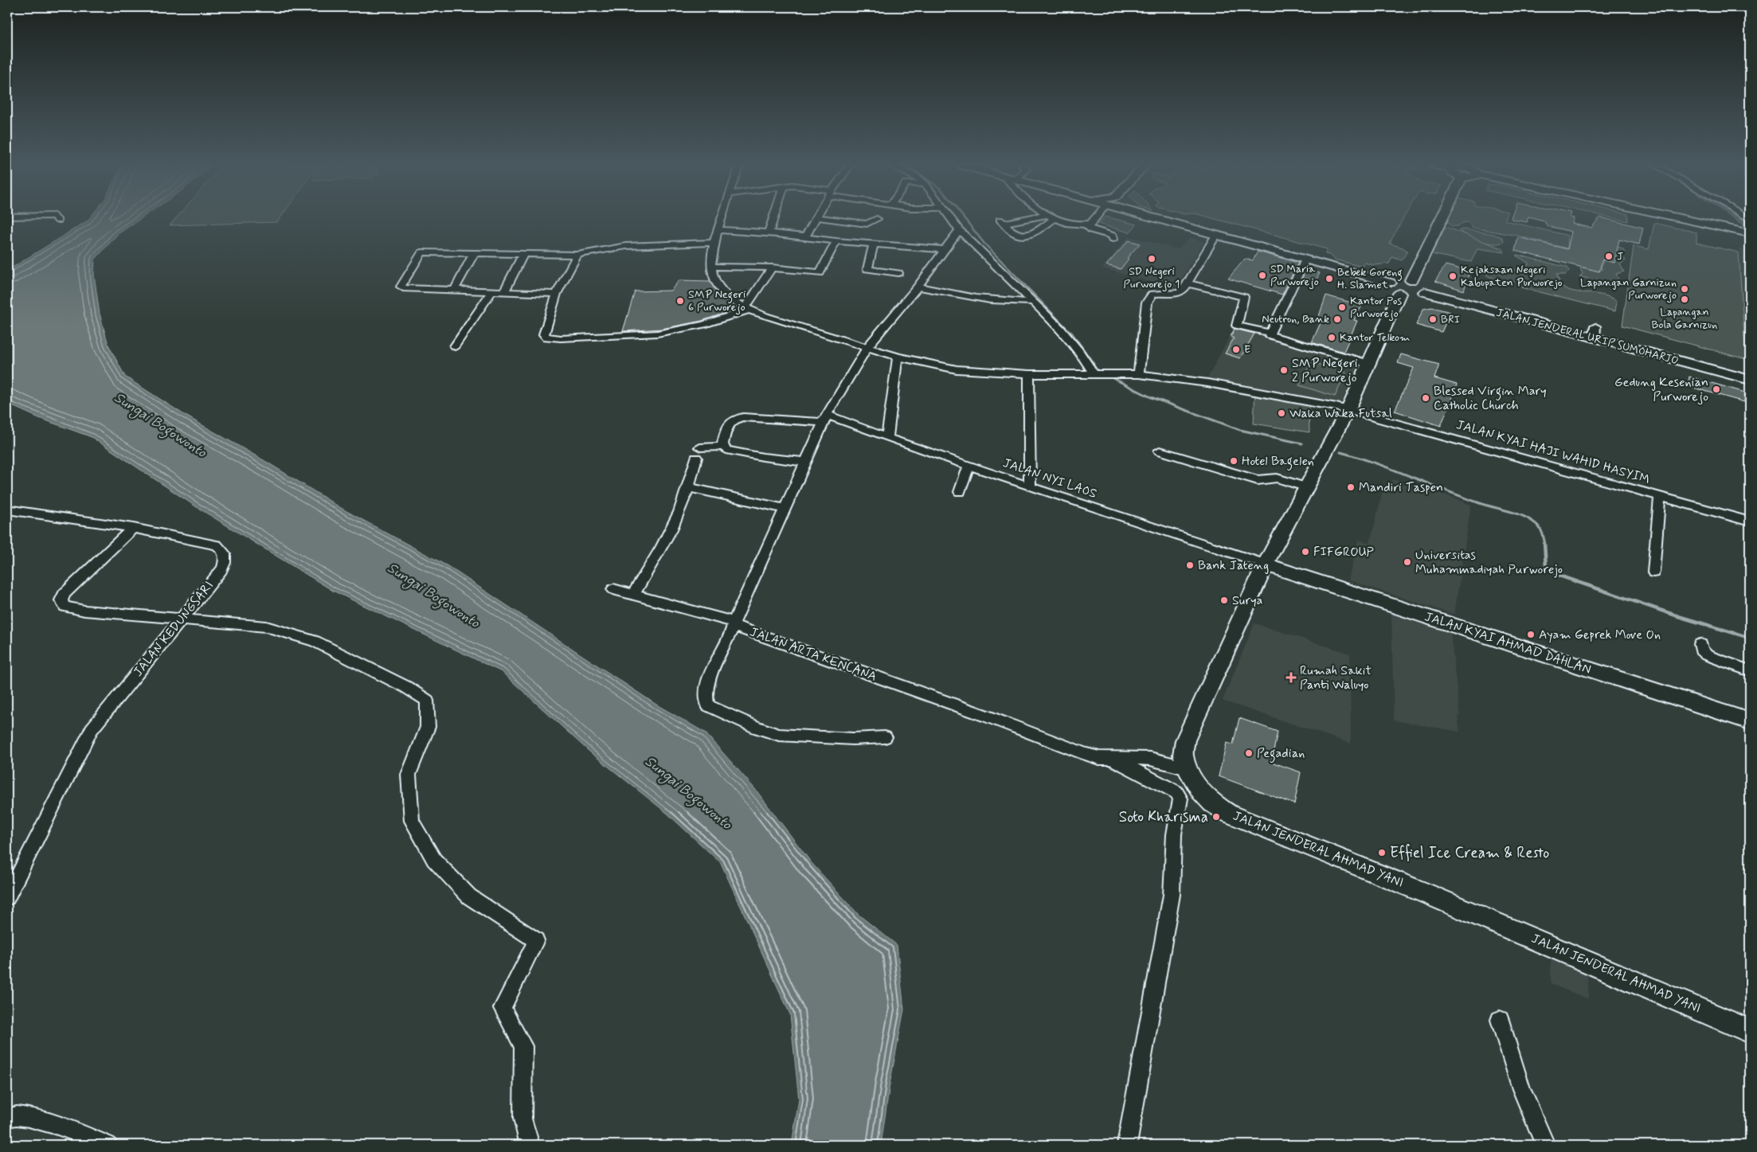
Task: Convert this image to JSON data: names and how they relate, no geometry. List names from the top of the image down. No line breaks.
{"streets":{"main road":["JALAN JENDERAL URIP SUMOHARJO","JALAN KYAI AHMAD DAHLAN","JALAN JENDERAL AHMAD YANI"],"street":["JALAN KYAI HAJI WAHID HASYIM","JALAN NYI LAOS","JALAN KEDUNGSARI","JALAN ARTA KENCANA"]},"crossings":[["JALAN KYAI HAJI WAHID HASYIM","JALAN ARTA KENCANA"],["JALAN KYAI HAJI WAHID HASYIM","JALAN JENDERAL AHMAD YANI"],["JALAN NYI LAOS","JALAN KYAI AHMAD DAHLAN"],["JALAN NYI LAOS","JALAN ARTA KENCANA"],["JALAN NYI LAOS","JALAN JENDERAL AHMAD YANI"],["JALAN KYAI AHMAD DAHLAN","JALAN JENDERAL AHMAD YANI"],["JALAN ARTA KENCANA","JALAN JENDERAL AHMAD YANI"]],"water":["Sungai Bogowonto"],"places":{"other":["J","SD Negeri Purworejo 1","SD Maria Purworejo","Kejaksaan Negeri Kabupaten Purworejo","Bebek Goreng H. Slamet","Lapangan Garnizun Purworejo","Lapangan Bola Garnizun","SMP Negeri 6 Purworejo","Kantor Pos Purworejo","Neutron, Bank","BRI","Kantor Telkom","E","SMP Negeri 2 Purworejo","Gedung Kesenian Purworejo","Blessed Virgin Mary Catholic Church","Waka Waka Futsal","Hotel Bagelen","Mandiri Taspen","FIFGROUP","Universitas Muhammadiyah Purworejo","Bank Jateng","Surya","Ayam Geprek Move On","Pegadian","Soto Kharisma","Effiel Ice Cream & Resto"],"health":["Rumah Sakit Panti Waluyo"]}}
